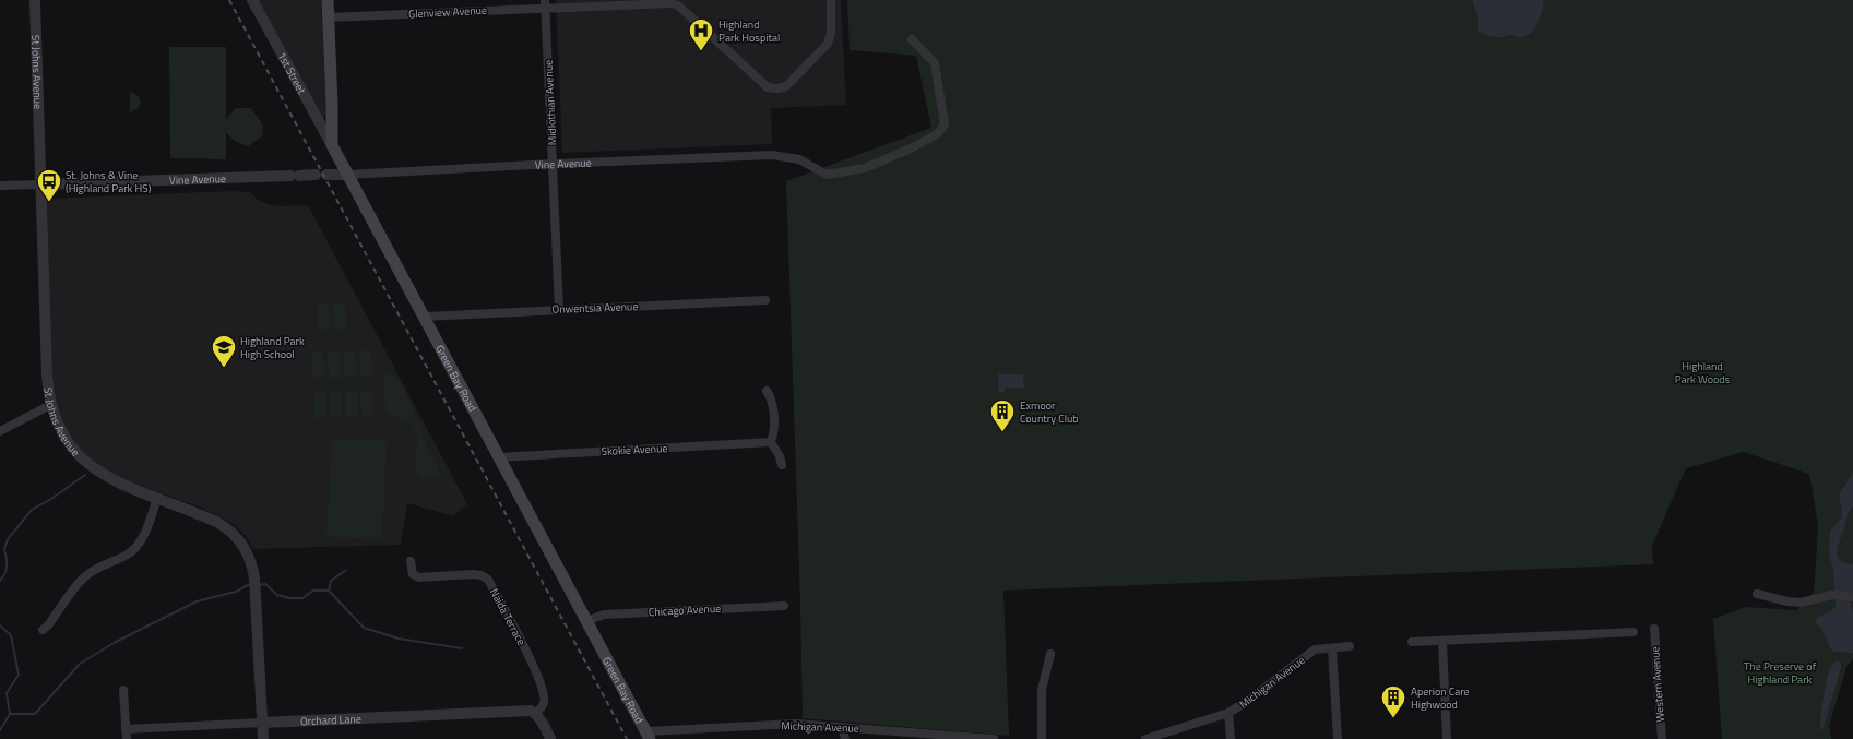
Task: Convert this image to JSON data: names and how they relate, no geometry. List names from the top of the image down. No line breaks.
{"streets":{"main road":["Green Bay Road"],"street":["Glenview Avenue","St Johns Avenue","1st Street","Midlothian Avenue","Vine Avenue","Onwentsia Avenue","Skokie Avenue","Chicago Avenue","Naida Terrace","Michigan Avenue","Western Avenue","Orchard Lane"]},"crossings":[["Glenview Avenue","Midlothian Avenue"],["Glenview Avenue","Green Bay Road"],["St Johns Avenue","Vine Avenue"],["St Johns Avenue","Orchard Lane"],["1st Street","Green Bay Road"],["Midlothian Avenue","Vine Avenue"],["Midlothian Avenue","Onwentsia Avenue"],["Vine Avenue","Green Bay Road"],["Onwentsia Avenue","Green Bay Road"],["Green Bay Road","Skokie Avenue"],["Green Bay Road","Chicago Avenue"],["Green Bay Road","Michigan Avenue"],["Naida Terrace","Orchard Lane"]],"parks":["Highland Park Woods","The Preserve of Highland Park"],"places":{"hospital":["Highland Park Hospital"],"bus stop":["St. Johns & Vine (Highland Park HS)"],"school or university":["Highland Park High School"],"building":["Exmoor Country Club","Aperion Care Highwood"]}}
